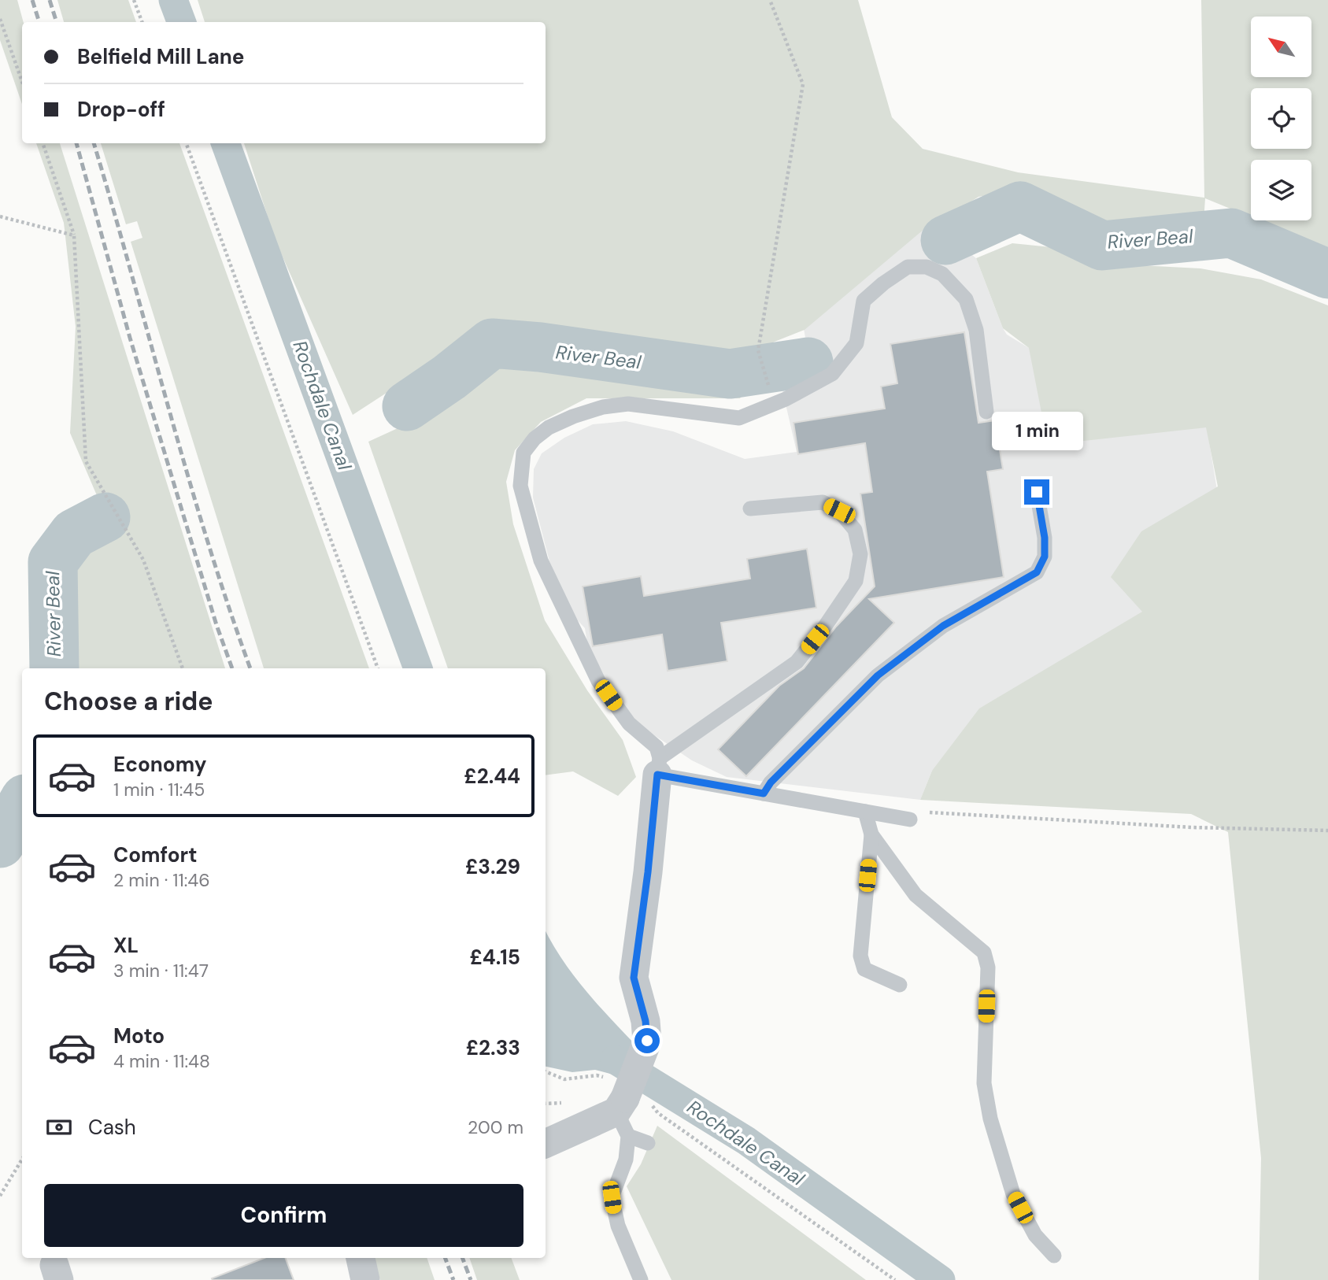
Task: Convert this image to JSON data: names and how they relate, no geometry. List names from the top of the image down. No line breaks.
{"water":["River Beal","Rochdale Canal"],"north":"top left","page":{"banner":["Belfield Mill Lane","Drop-off"],"bubble":"1 min","heading":"Choose a ride","list":[{"name":"Economy","note":"1 min · 11:45","value":"£2.44"},{"name":"Comfort","note":"2 min · 11:46","value":"£3.29"},{"name":"XL","note":"3 min · 11:47","value":"£4.15"},{"name":"Moto","note":"4 min · 11:48","value":"£2.33"}],"pay":["Cash","200 m"],"buttons":"Confirm"}}
